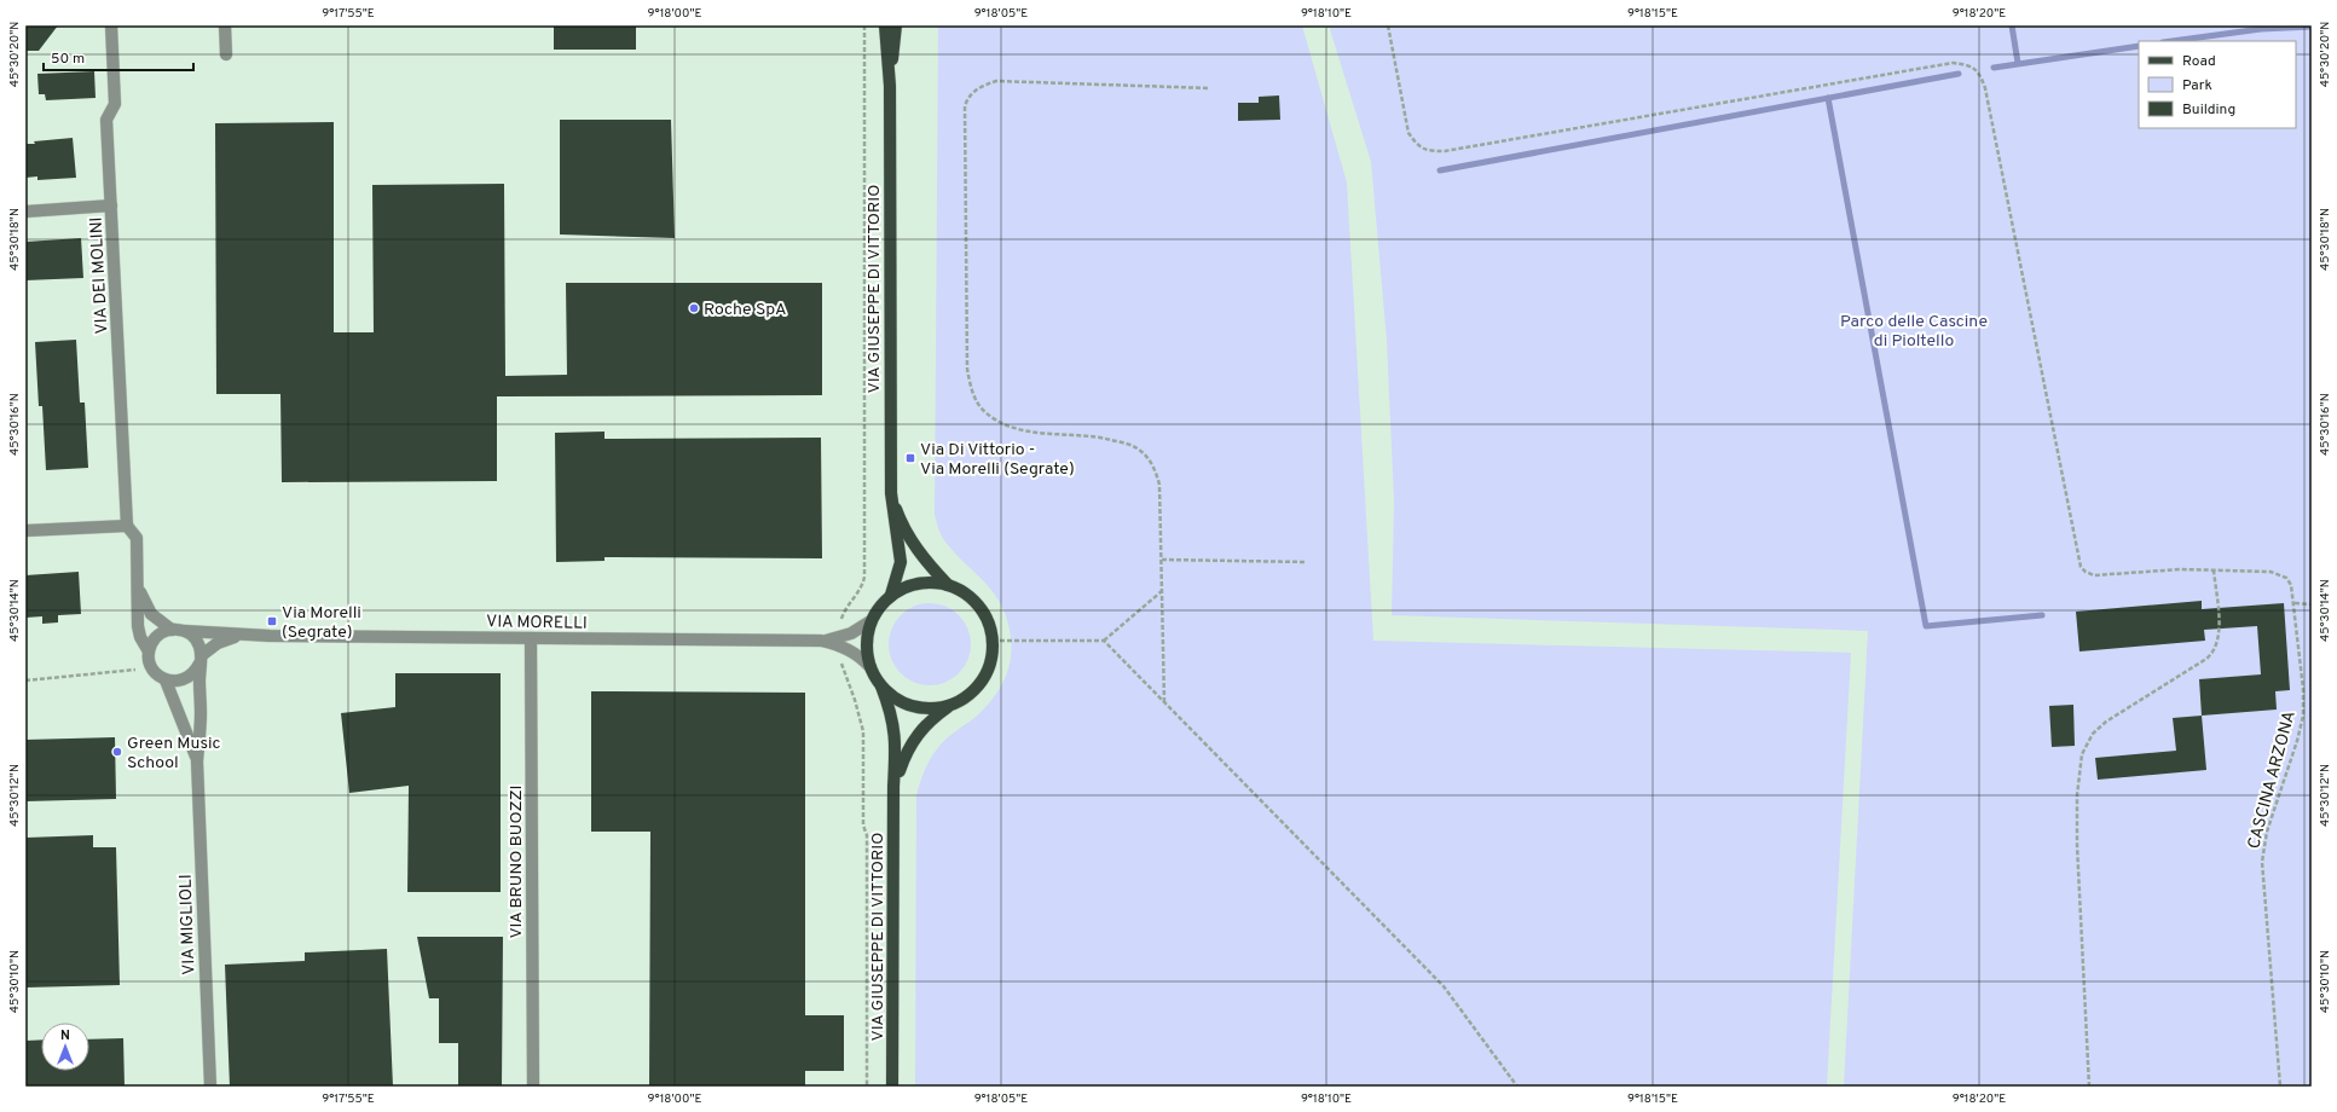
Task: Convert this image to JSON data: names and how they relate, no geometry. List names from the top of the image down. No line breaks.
{"streets":{"main road":["VIA GIUSEPPE DI VITTORIO"],"street":["VIA DEI MOLINI","VIA MORELLI","VIA BRUNO BUOZZI","VIA MIGLIOLI"],"path":["CASCINA ARZONA"]},"crossings":[["VIA GIUSEPPE DI VITTORIO","VIA MORELLI"],["VIA MORELLI","VIA BRUNO BUOZZI"]],"parks":["Parco delle Cascine di Pioltello"],"places":{"other":["Roche SpA","Green Music School"],"transit":["Via Di Vittorio - Via Morelli (Segrate)","Via Morelli (Segrate)"]},"legend":["Road","Park","Building"],"scale_bar":"50 m","north":"top","coordinates":["9°17'55\"E","9°18'00\"E","9°18'05\"E","9°18'10\"E","9°18'15\"E","9°18'20\"E","45°30'20\"N","45°30'18\"N","45°30'16\"N","45°30'14\"N","45°30'12\"N","45°30'10\"N"]}
